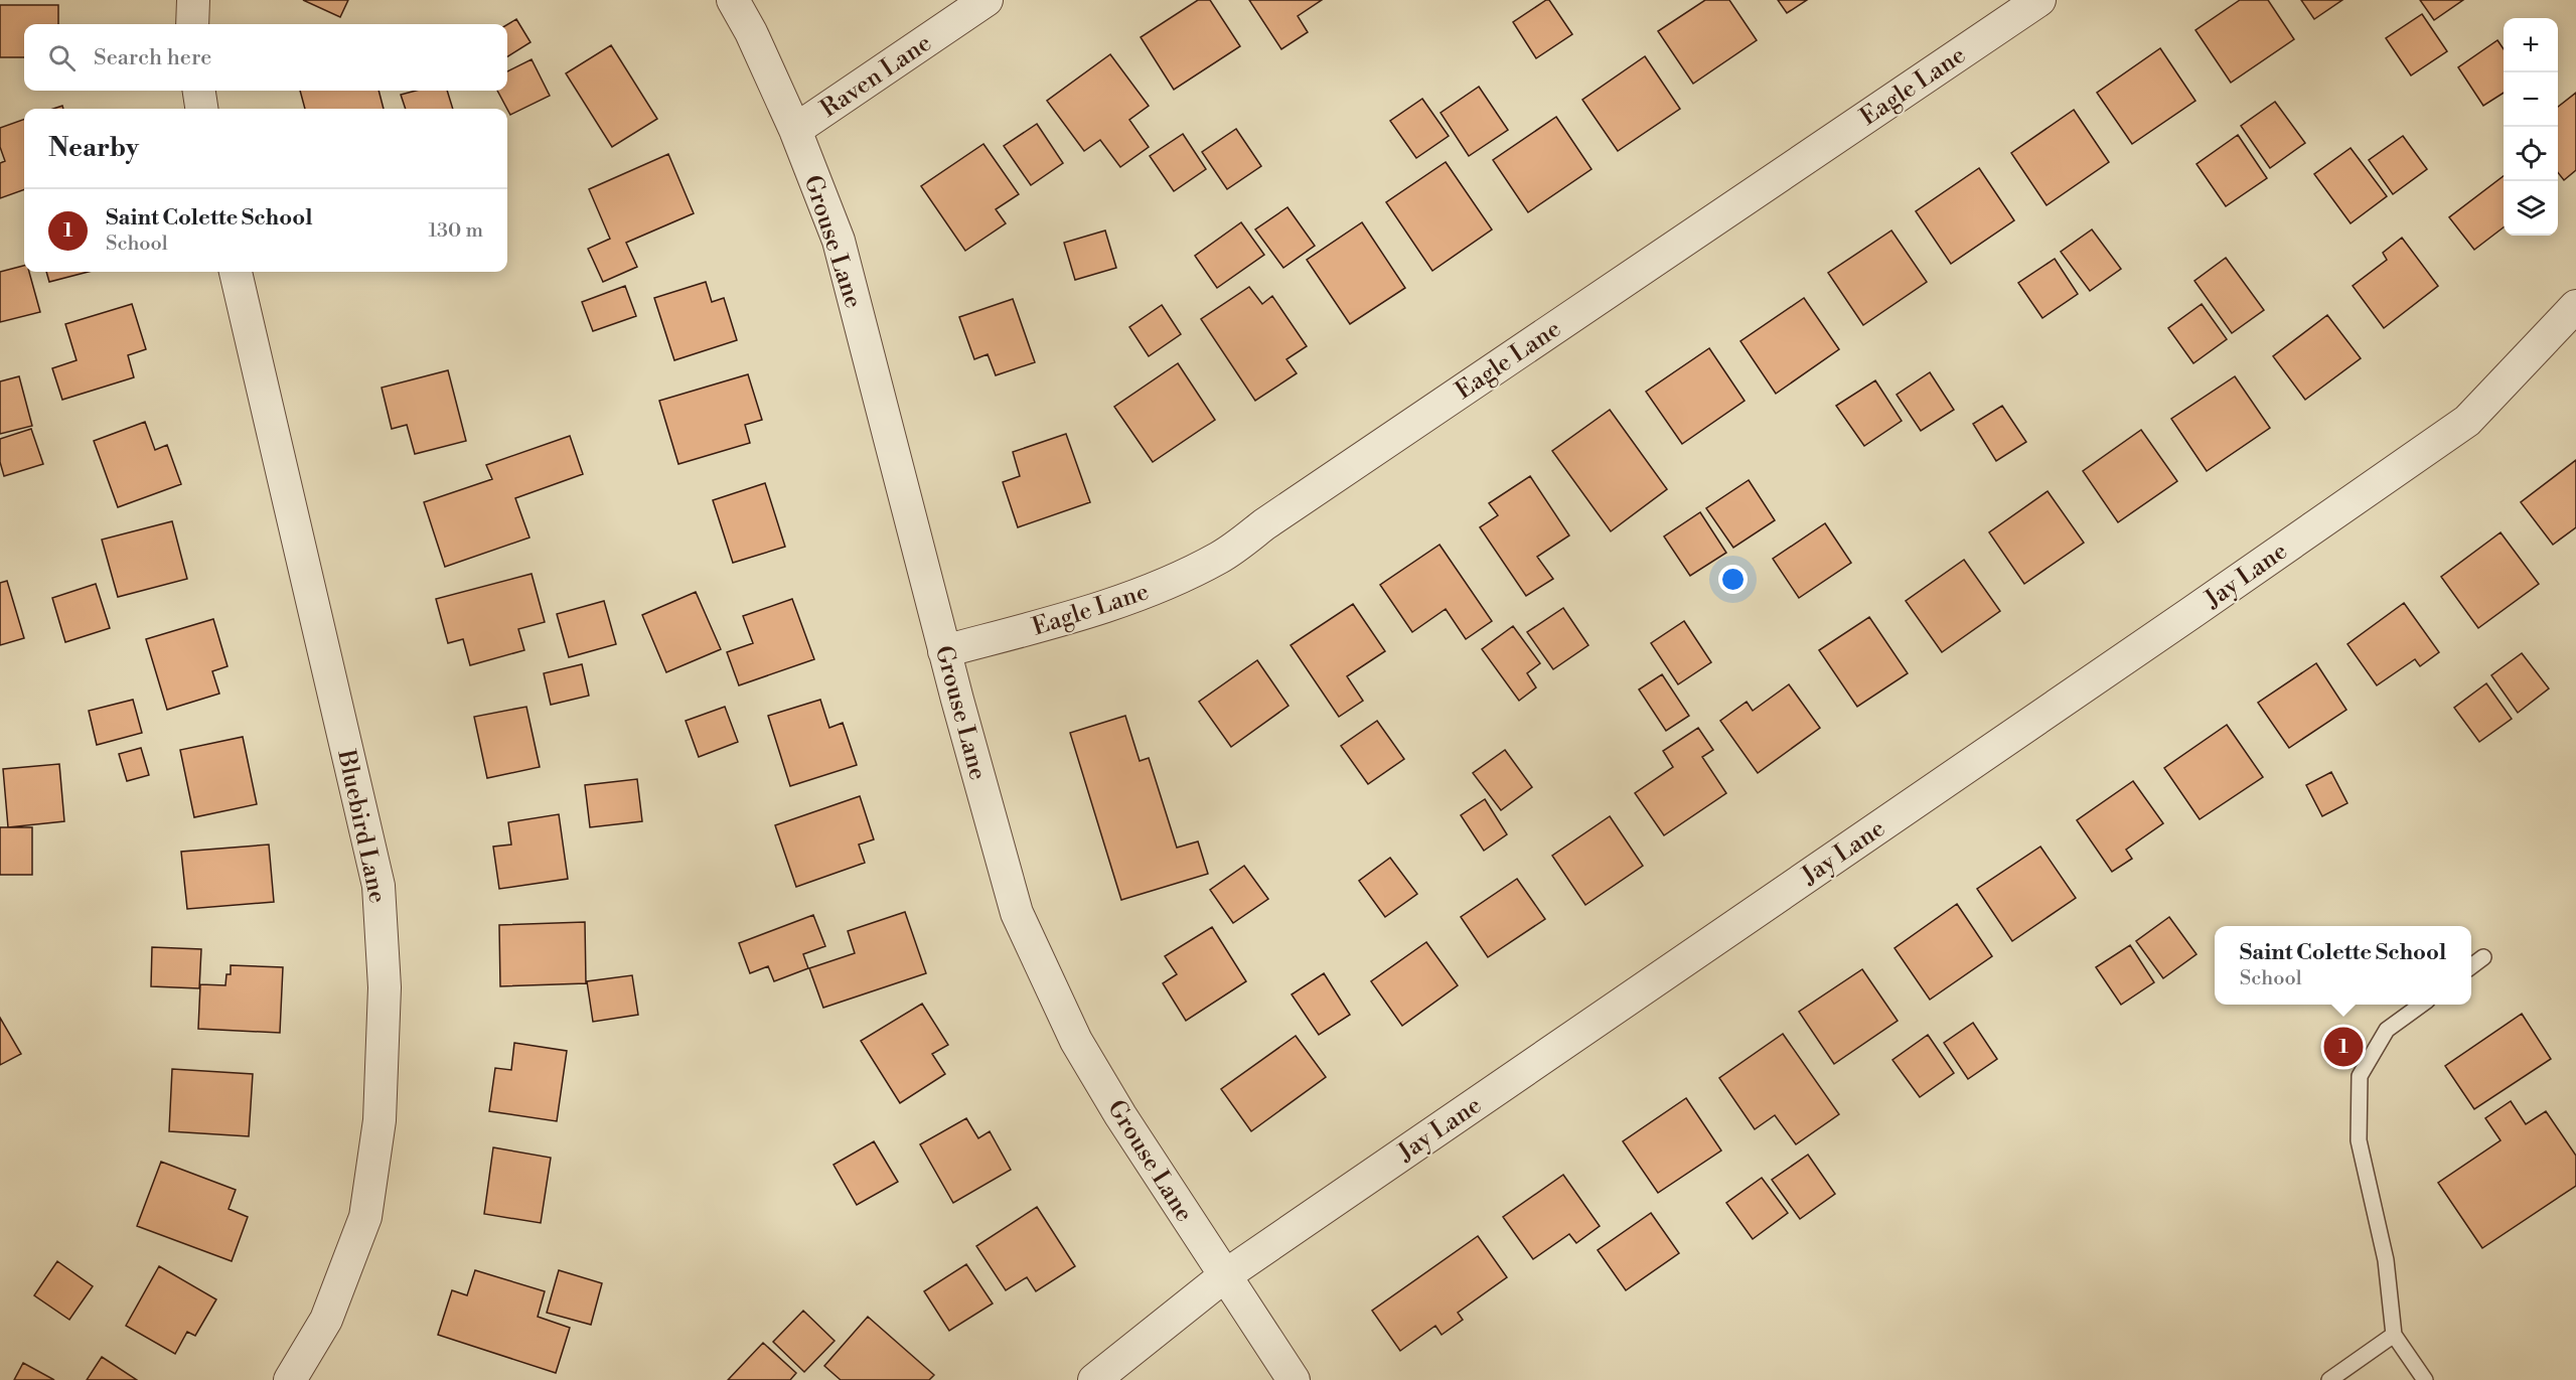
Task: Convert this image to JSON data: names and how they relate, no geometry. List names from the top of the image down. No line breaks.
{"streets":{"street":["Raven Lane","Eagle Lane","Grouse Lane","Jay Lane","Bluebird Lane"]},"crossings":[["Raven Lane","Grouse Lane"],["Eagle Lane","Grouse Lane"],["Grouse Lane","Jay Lane"]],"page":{"map_buttons":["+","−"],"search":"Search here","heading":"Nearby","list":[{"mark":"1","name":"Saint Colette School","note":"School","value":"130 m"}],"popup":["Saint Colette School","School"],"pins":"1"}}
